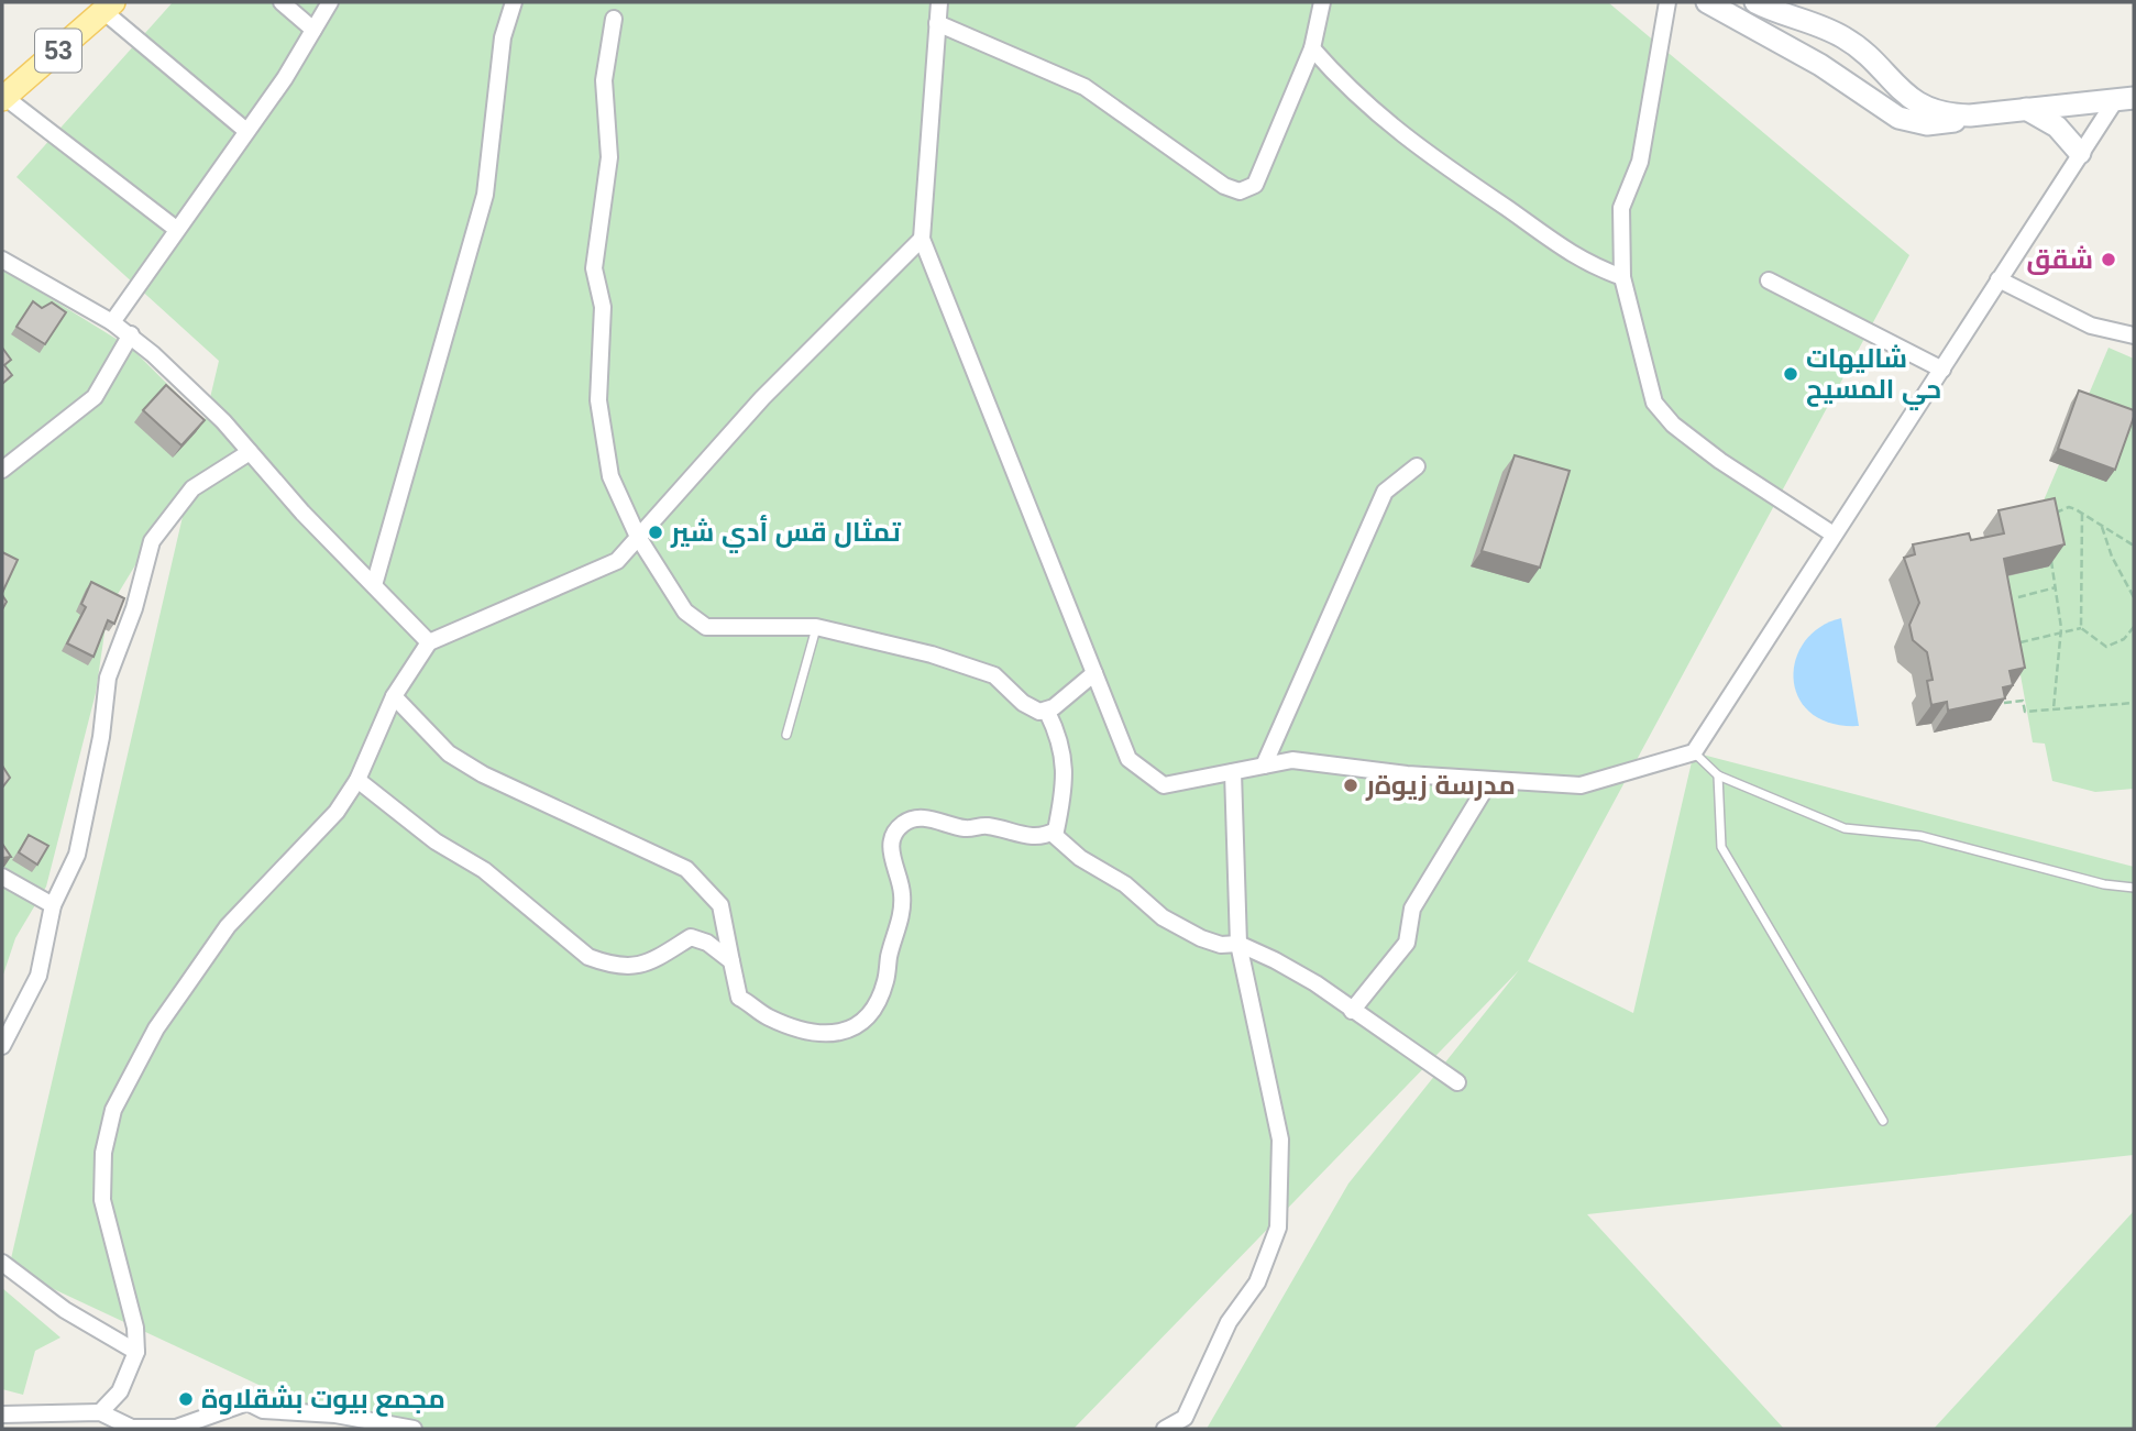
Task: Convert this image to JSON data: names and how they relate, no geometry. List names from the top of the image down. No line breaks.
{"streets":{"main road":["53"]},"places":["شقق","شاليهات حي المسيح","تمثال قس أدي شير","مدرسة زيوةر","مجمع بيوت بشقلاوة"]}
